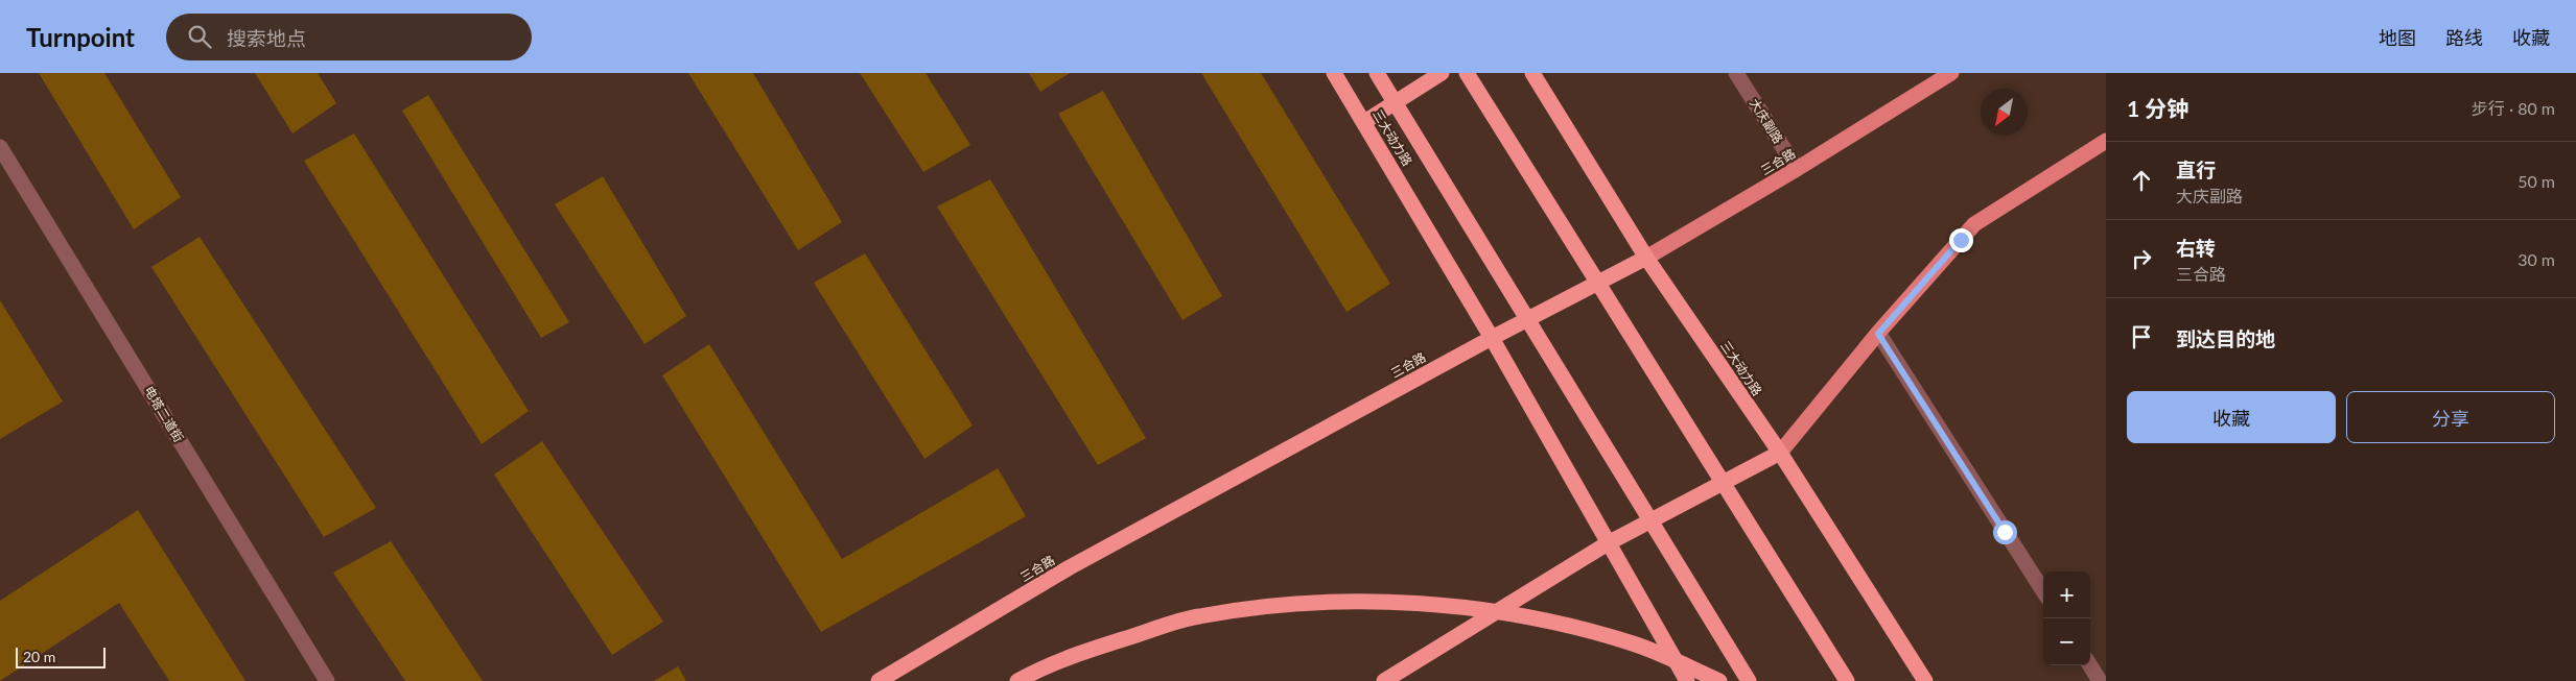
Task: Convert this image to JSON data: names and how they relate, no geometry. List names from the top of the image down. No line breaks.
{"streets":{"highway":["三大动力路","三合路"],"street":["大庆副路","电塔二道街"]},"crossings":[["大庆副路","三合路"],["三大动力路","三合路"]],"scale_bar":"20 m","north":"bottom left","page":{"header":"Turnpoint","search":"搜索地点","nav":["地图","路线","收藏"],"heading":["1 分钟","步行 · 80 m"],"list":[["直行","大庆副路","50 m"],["右转","三合路","30 m"],"到达目的地"],"buttons":["收藏","分享"],"map_buttons":["+","−"],"scale":"20 m"}}
